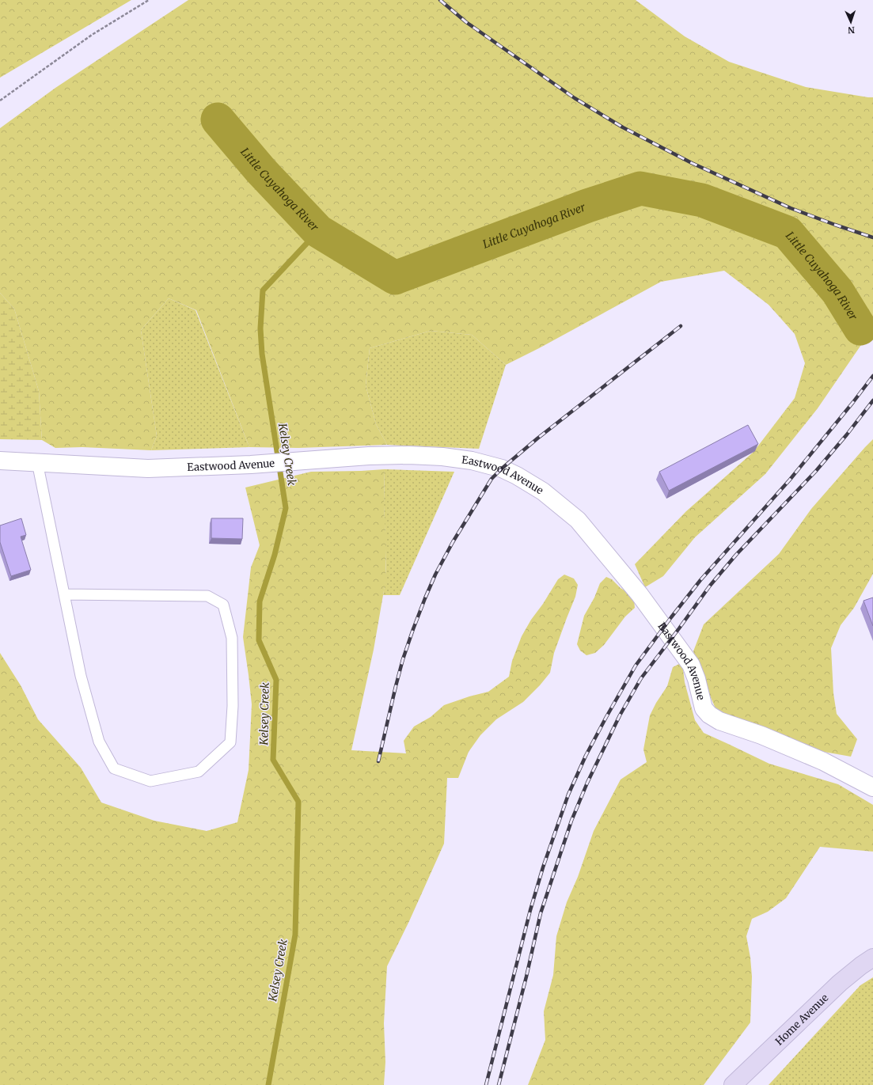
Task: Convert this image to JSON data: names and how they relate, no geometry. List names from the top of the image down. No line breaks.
{"streets":{"street":["Eastwood Avenue","Home Avenue"]},"water":["Little Cuyahoga River","Kelsey Creek"],"north":"bottom"}
